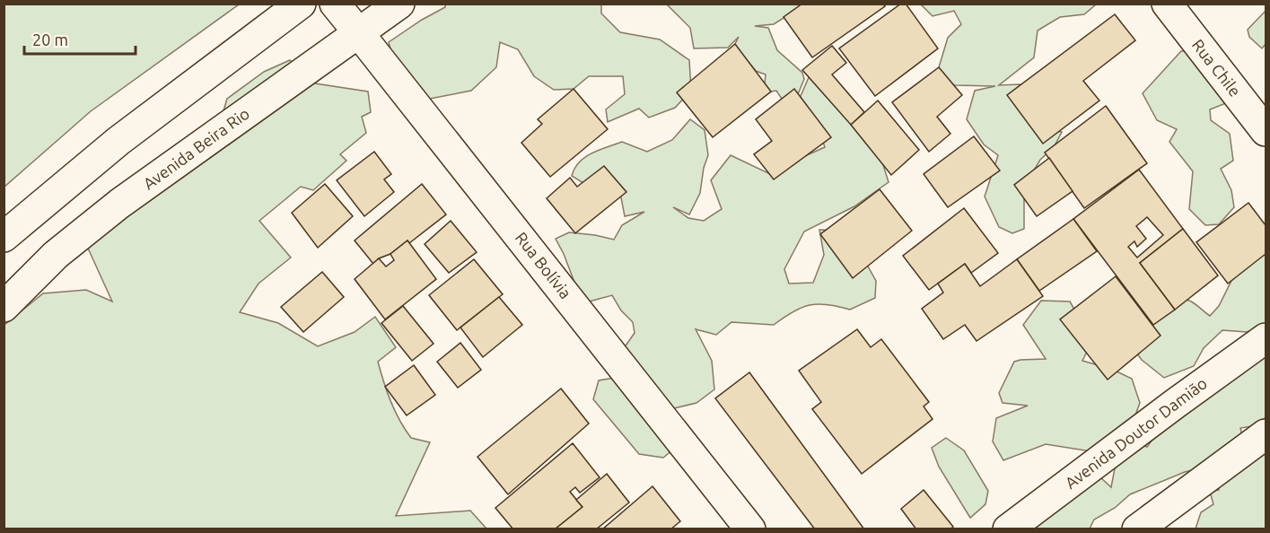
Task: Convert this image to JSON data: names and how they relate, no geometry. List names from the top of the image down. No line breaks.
{"streets":{"street":["Rua Chile","Avenida Beira Rio","Rua Bolívia","Avenida Doutor Damião"]},"crossings":[["Avenida Beira Rio","Rua Bolívia"]],"scale_bar":"20 m"}
